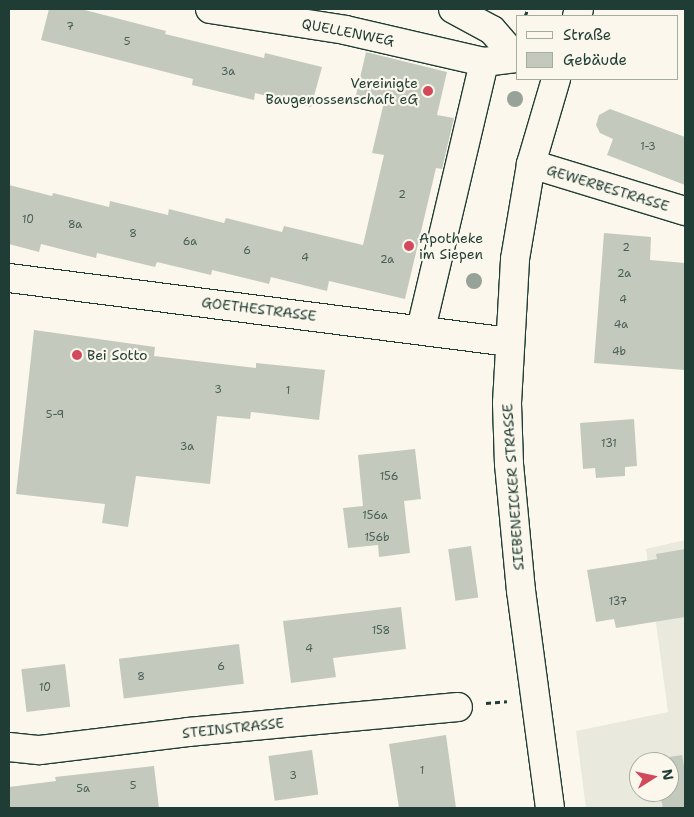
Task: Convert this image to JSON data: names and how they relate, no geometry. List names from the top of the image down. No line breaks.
{"streets":{"street":["QUELLENWEG","GEWERBESTRASSE","GOETHESTRASSE","SIEBENEICKER STRASSE","STEINSTRASSE"]},"crossings":[["GEWERBESTRASSE","SIEBENEICKER STRASSE"],["GOETHESTRASSE","SIEBENEICKER STRASSE"]],"places":["Vereinigte Baugenossenschaft eG","Apotheke im Siepen","Bei Sotto"],"house_numbers":["7","5","3a","1-3","2","10","8a","8","6a","2","6","4","2a","2a","4","4a","4b","3","1","5-9","131","3a","156","156a","156b","137","158","4","6","8","10","1","3","5","5a"],"legend":["Straße","Gebäude"],"north":"right"}
